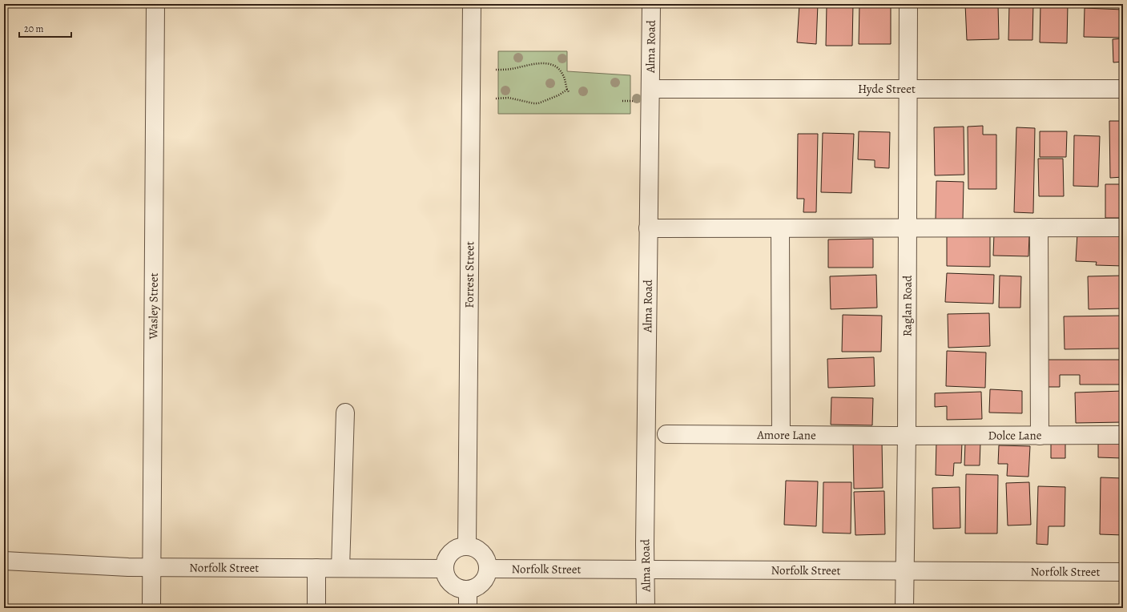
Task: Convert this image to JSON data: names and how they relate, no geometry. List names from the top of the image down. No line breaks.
{"streets":{"street":["Alma Road","Hyde Street","Forrest Street","Wasley Street","Raglan Road","Amore Lane","Dolce Lane","Norfolk Street"]},"crossings":[["Alma Road","Hyde Street"],["Alma Road","Norfolk Street"],["Hyde Street","Raglan Road"],["Forrest Street","Norfolk Street"],["Wasley Street","Norfolk Street"],["Raglan Road","Amore Lane"],["Raglan Road","Dolce Lane"],["Raglan Road","Norfolk Street"],["Amore Lane","Dolce Lane"]],"scale_bar":"20 m"}
